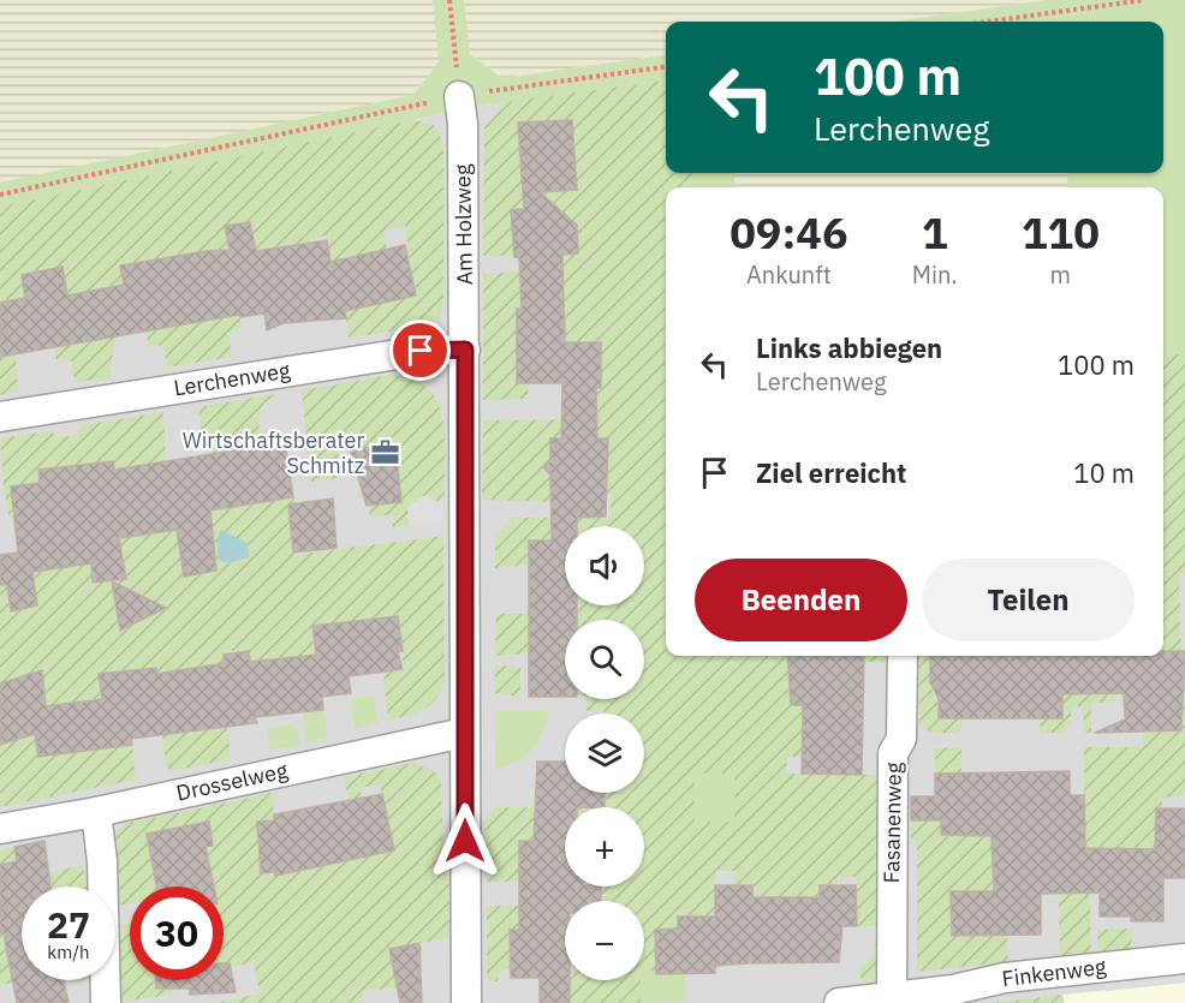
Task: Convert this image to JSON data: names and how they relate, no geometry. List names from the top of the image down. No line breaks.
{"streets":{"street":["Am Holzweg","Lerchenweg","Drosselweg","Fasanenweg","Finkenweg"]},"crossings":[["Am Holzweg","Lerchenweg"],["Am Holzweg","Drosselweg"],["Fasanenweg","Finkenweg"]],"places":{"office":["Wirtschaftsberater Schmitz"]},"page":{"turn":["100 m","Lerchenweg"],"eta":["09:46","Ankunft","1","Min.","110","m"],"list":[{"name":"Links abbiegen","note":"Lerchenweg","value":"100 m"},{"name":"Ziel erreicht","value":"10 m"}],"map_buttons":["+","−"],"buttons":["Beenden","Teilen"],"speed":"27 km/h","limit":"30"}}
